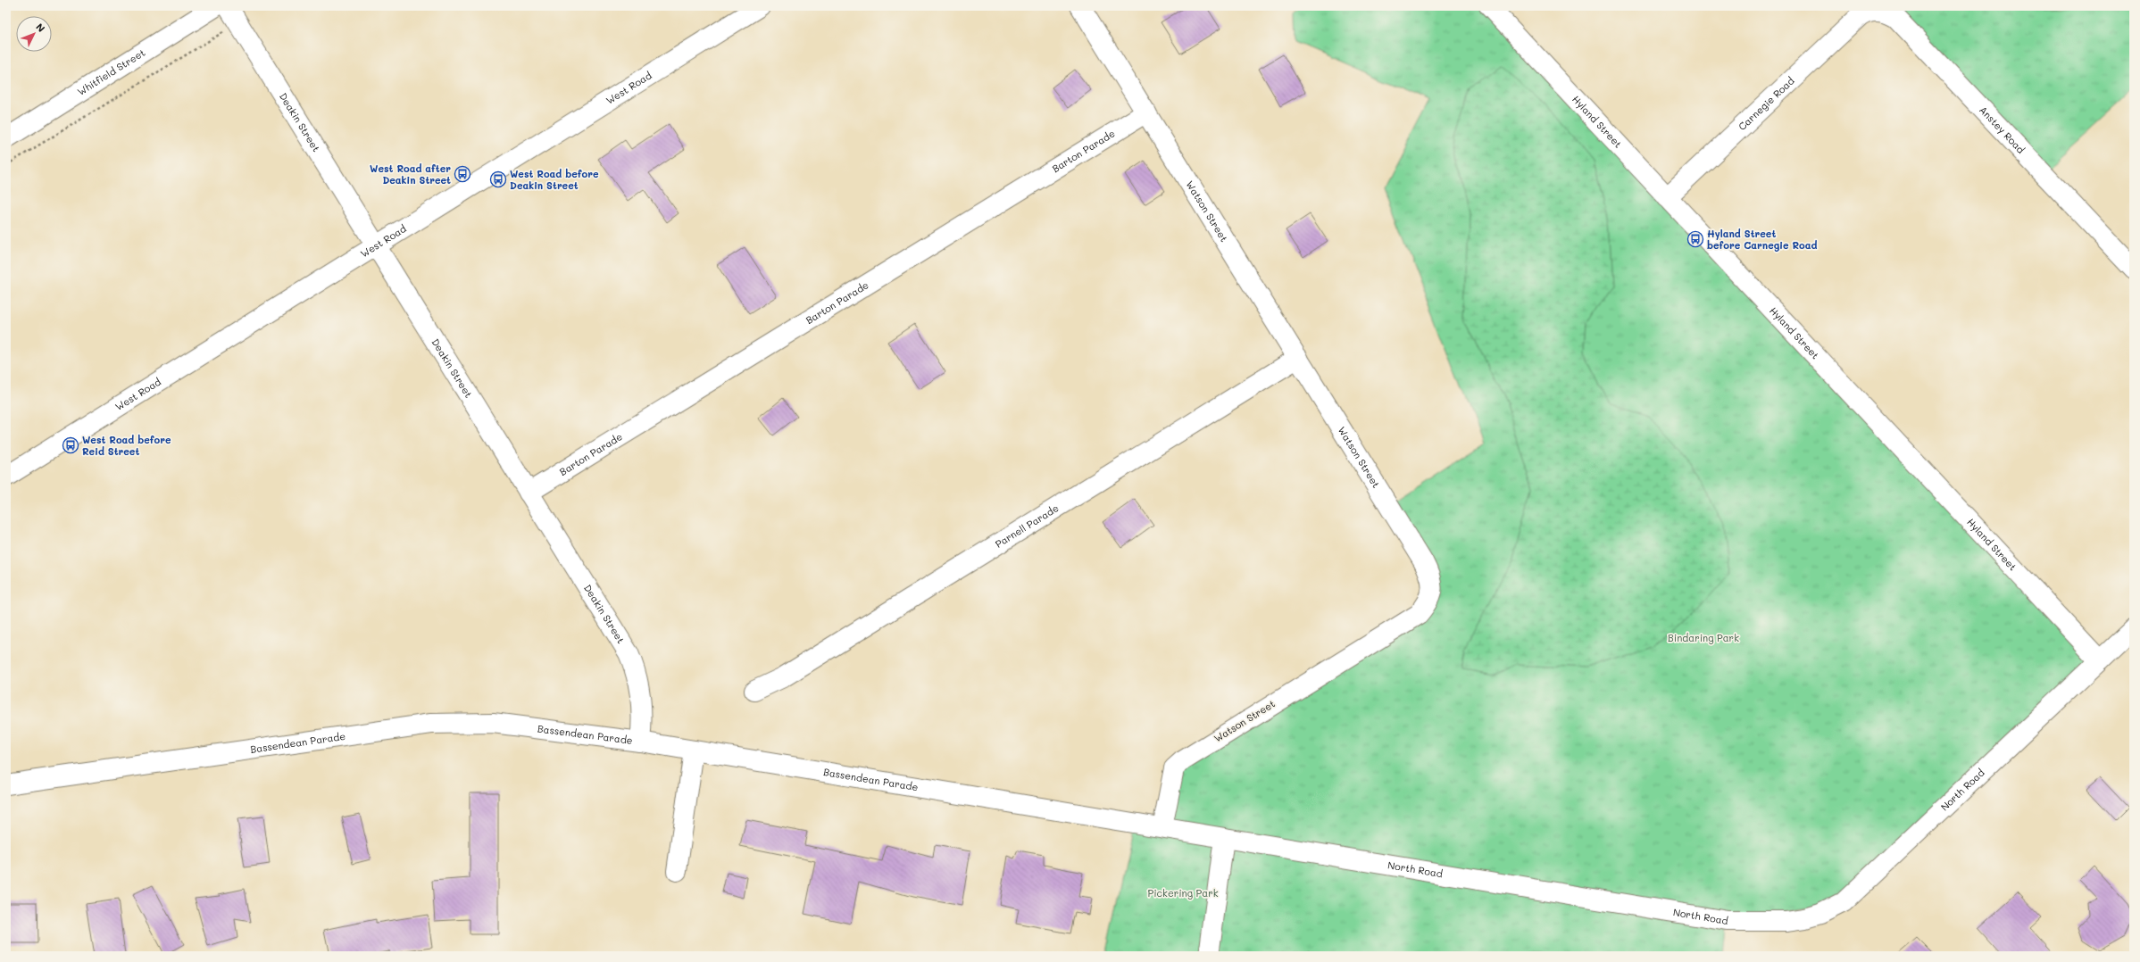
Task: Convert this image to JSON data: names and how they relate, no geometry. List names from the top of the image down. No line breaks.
{"streets":{"street":["Whitfield Street","West Road","Carnegie Road","Deakin Street","Hyland Street","Anstey Road","Barton Parade","Watson Street","Parnell Parade","Bassendean Parade","North Road"]},"crossings":[["West Road","Deakin Street"],["Carnegie Road","Hyland Street"],["Carnegie Road","Anstey Road"],["Deakin Street","Barton Parade"],["Deakin Street","Bassendean Parade"],["Hyland Street","North Road"],["Barton Parade","Watson Street"],["Watson Street","Parnell Parade"],["Watson Street","Bassendean Parade"],["Watson Street","North Road"],["Bassendean Parade","North Road"]],"parks":["Bindaring Park","Pickering Park"],"places":{"bus stop":["West Road after Deakin Street","West Road before Deakin Street","Hyland Street before Carnegie Road","West Road before Reid Street"]},"north":"top right"}
